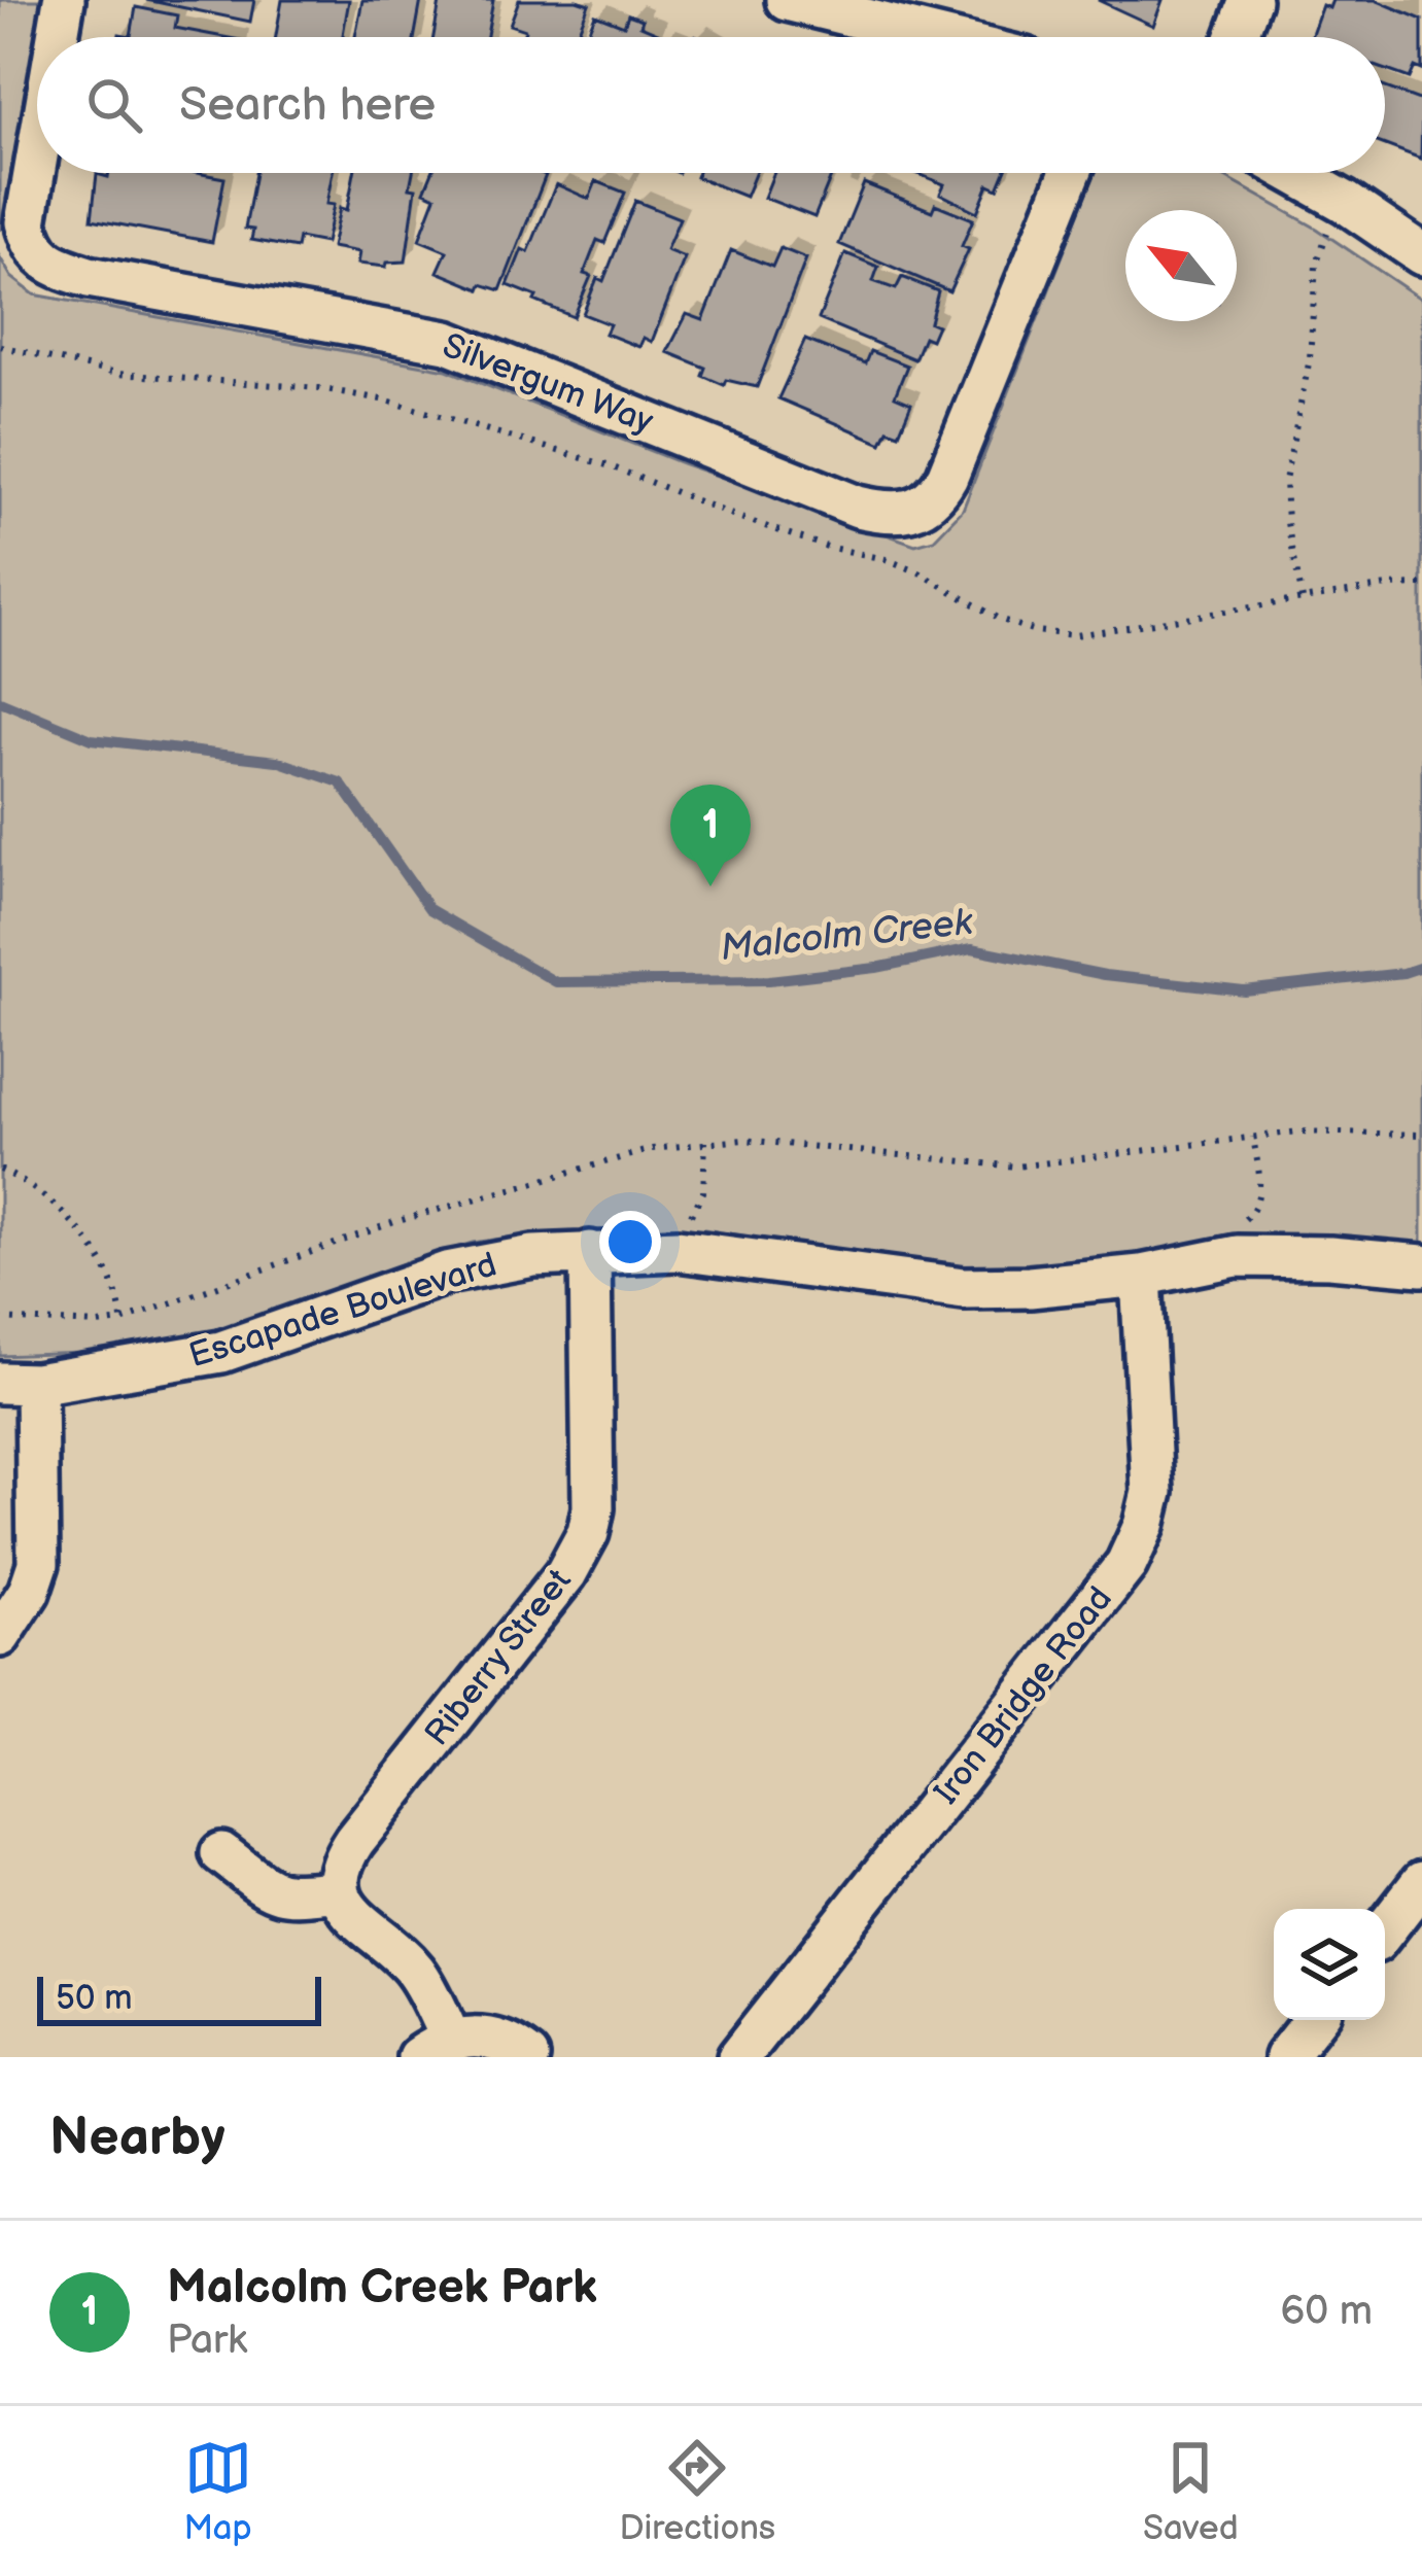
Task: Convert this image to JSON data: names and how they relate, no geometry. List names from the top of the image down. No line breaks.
{"streets":{"street":["Silvergum Way","Escapade Boulevard","Riberry Street","Iron Bridge Road"]},"crossings":[["Escapade Boulevard","Riberry Street"],["Escapade Boulevard","Iron Bridge Road"]],"water":["Malcolm Creek"],"scale_bar":"50 m","north":"top left","page":{"search":"Search here","pins":"1","scale":"50 m","heading":"Nearby","list":[{"mark":"1","name":"Malcolm Creek Park","note":"Park","value":"60 m"}],"nav":["Map","Directions","Saved"]}}
